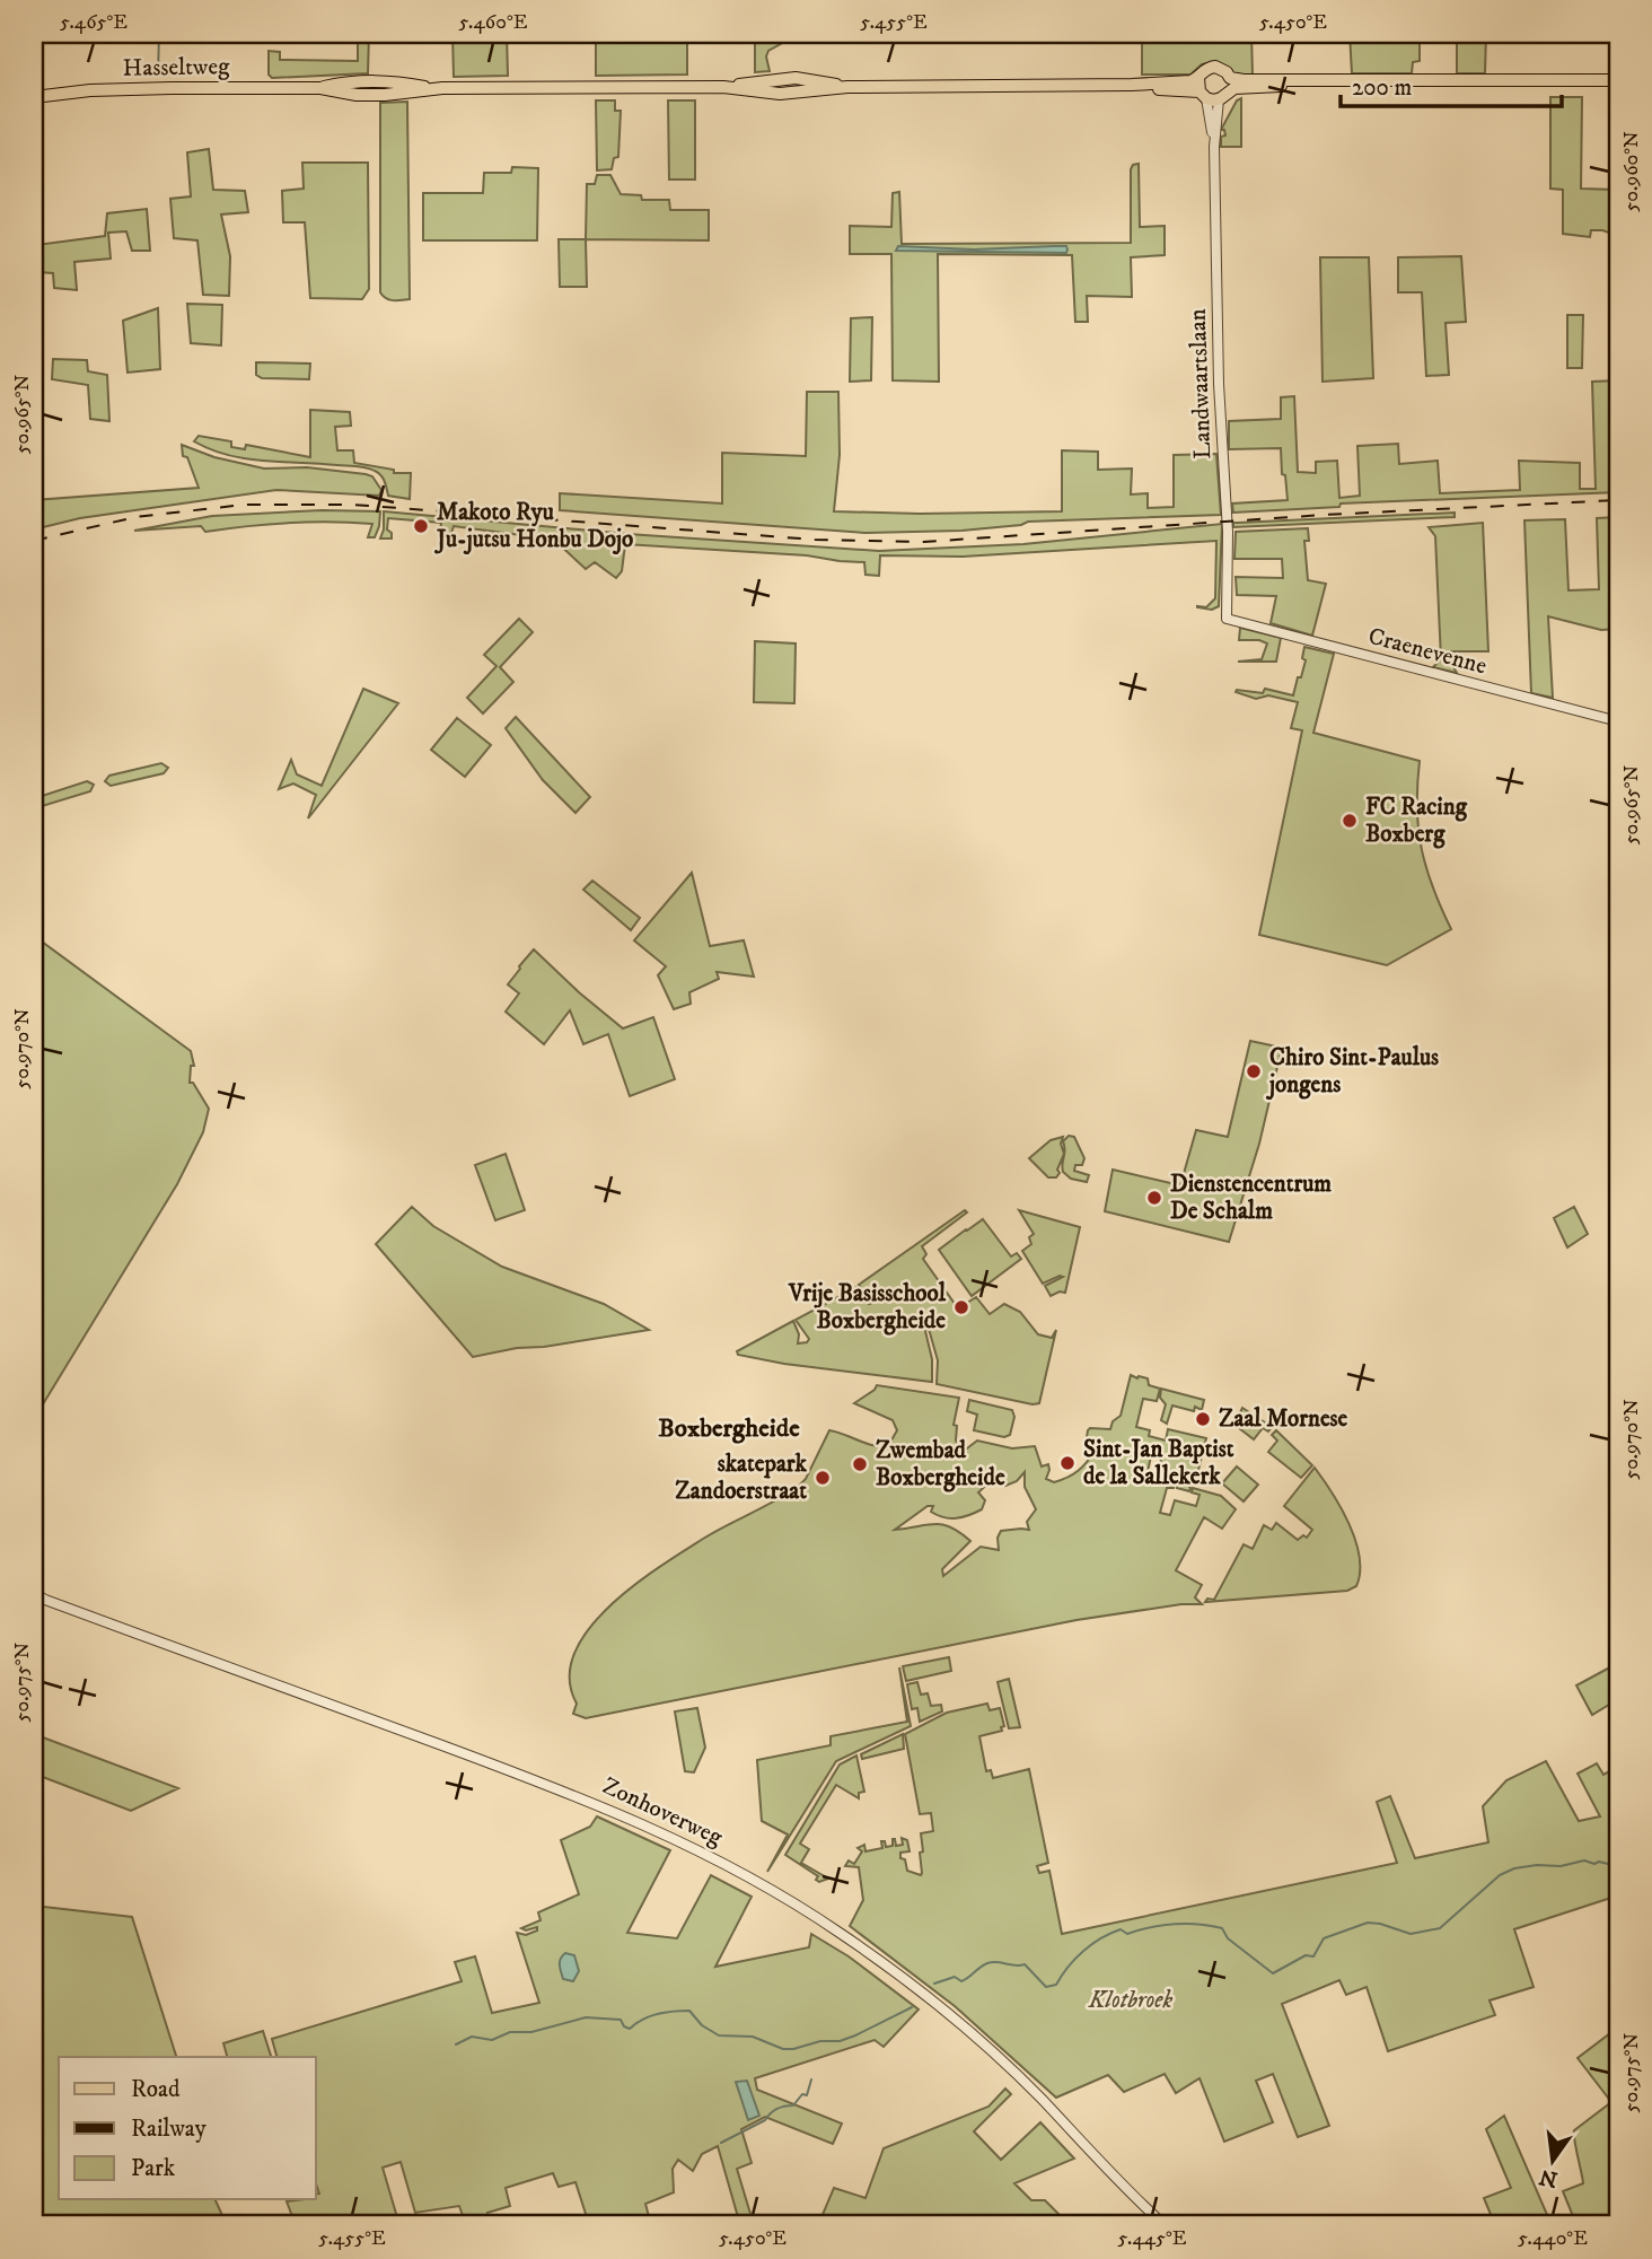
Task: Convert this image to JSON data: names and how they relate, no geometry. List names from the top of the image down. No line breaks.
{"streets":{"main road":["Hasseltweg"],"street":["Landwaartslaan","Craenevenne","Zonhoverweg"]},"crossings":[["Hasseltweg","Landwaartslaan"],["Landwaartslaan","Craenevenne"]],"districts":["Boxbergheide"],"parks":["Klotbroek"],"places":["Makoto Ryu Ju-jutsu Honbu Dojo","FC Racing Boxberg","Chiro Sint-Paulus jongens","Dienstencentrum De Schalm","Vrije Basisschool Boxbergheide","Zaal Mornese","Sint-Jan Baptist de la Sallekerk","Zwembad Boxbergheide","skatepark Zandoerstraat"],"legend":["Road","Railway","Park"],"scale_bar":"200 m","north":"bottom","coordinates":["5.465°E","5.460°E","5.455°E","5.450°E","50.960°N","50.965°N","50.970°N","50.975°N","5.445°E","5.440°E"]}
